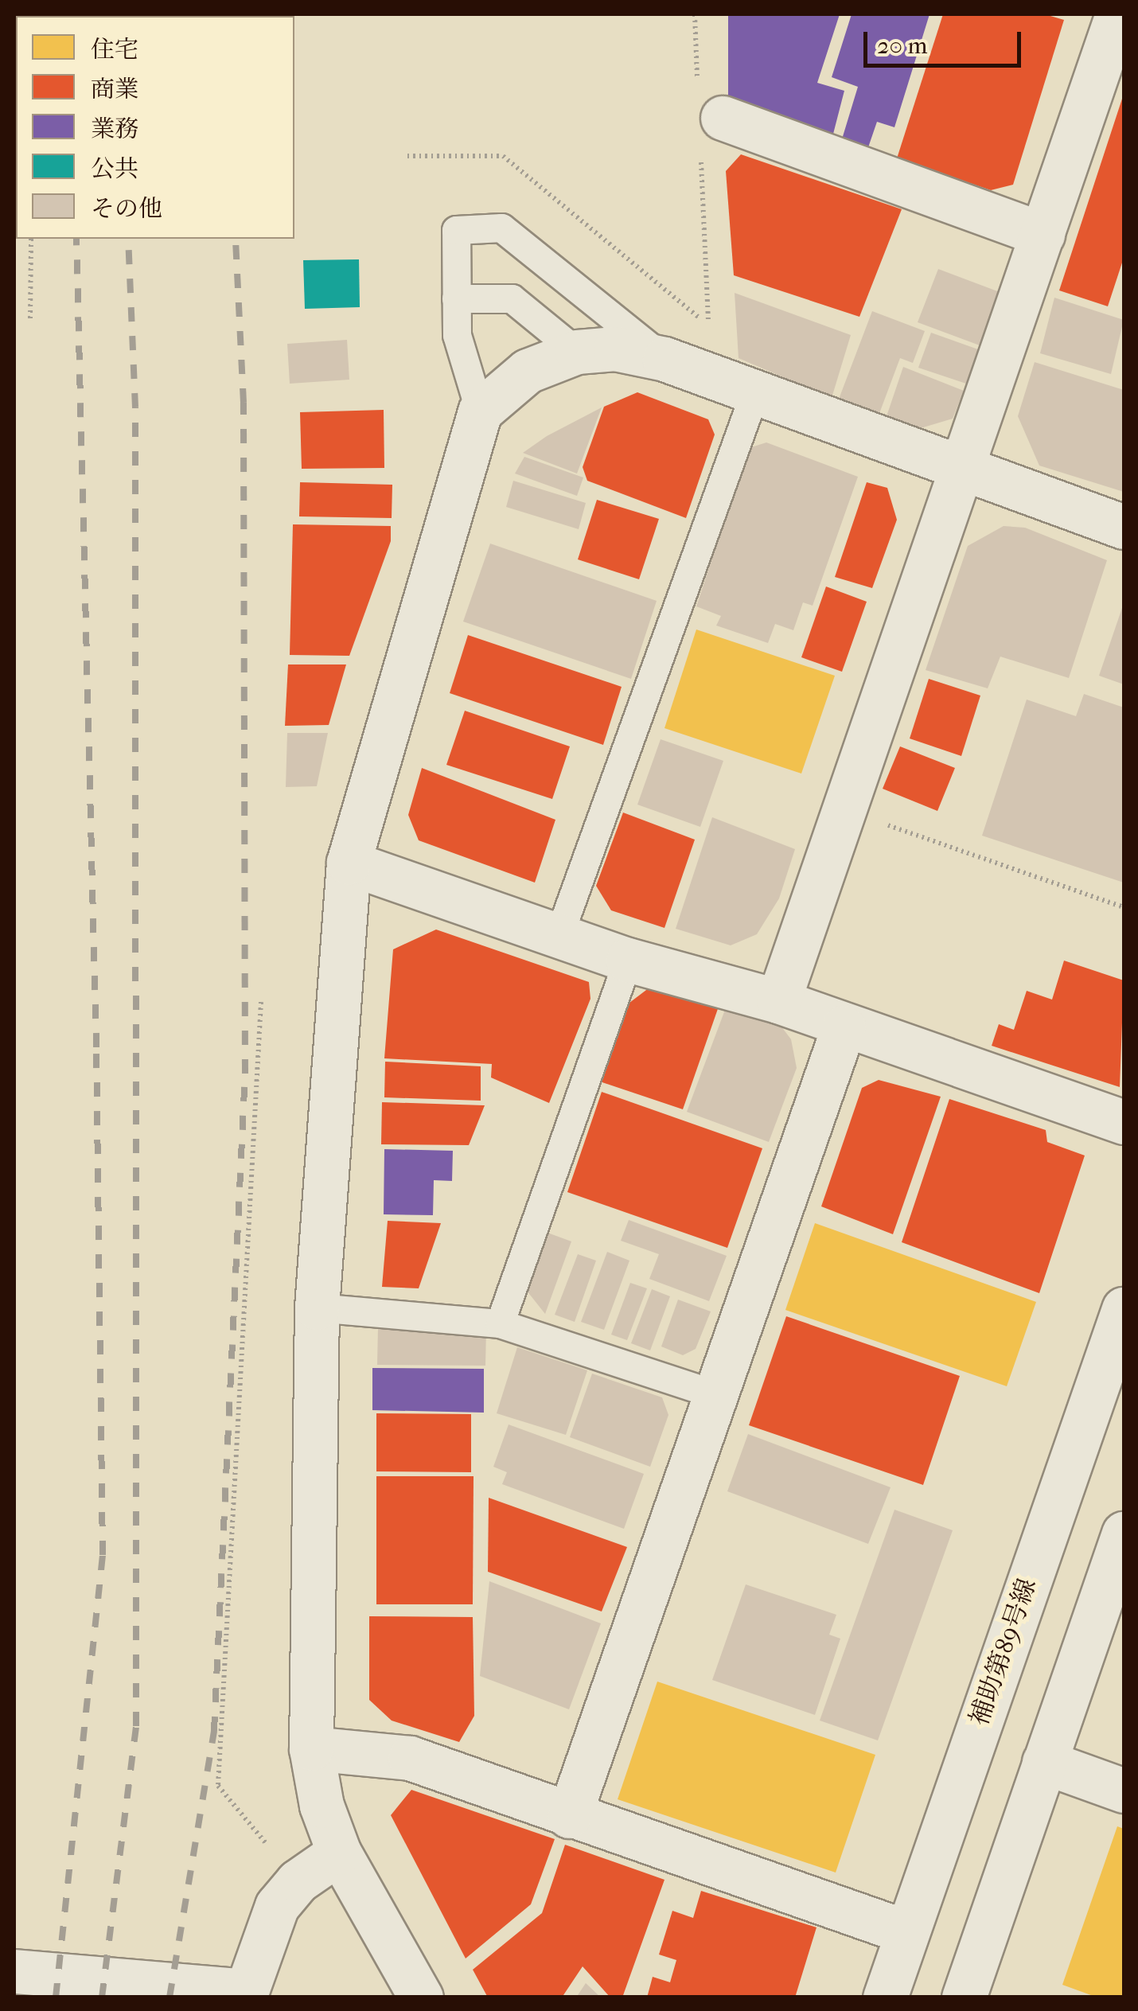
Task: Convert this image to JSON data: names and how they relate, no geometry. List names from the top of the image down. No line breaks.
{"streets":{"street":["補助第89号線"]},"legend":["住宅","商業","業務","公共","その他"],"scale_bar":"20 m"}
